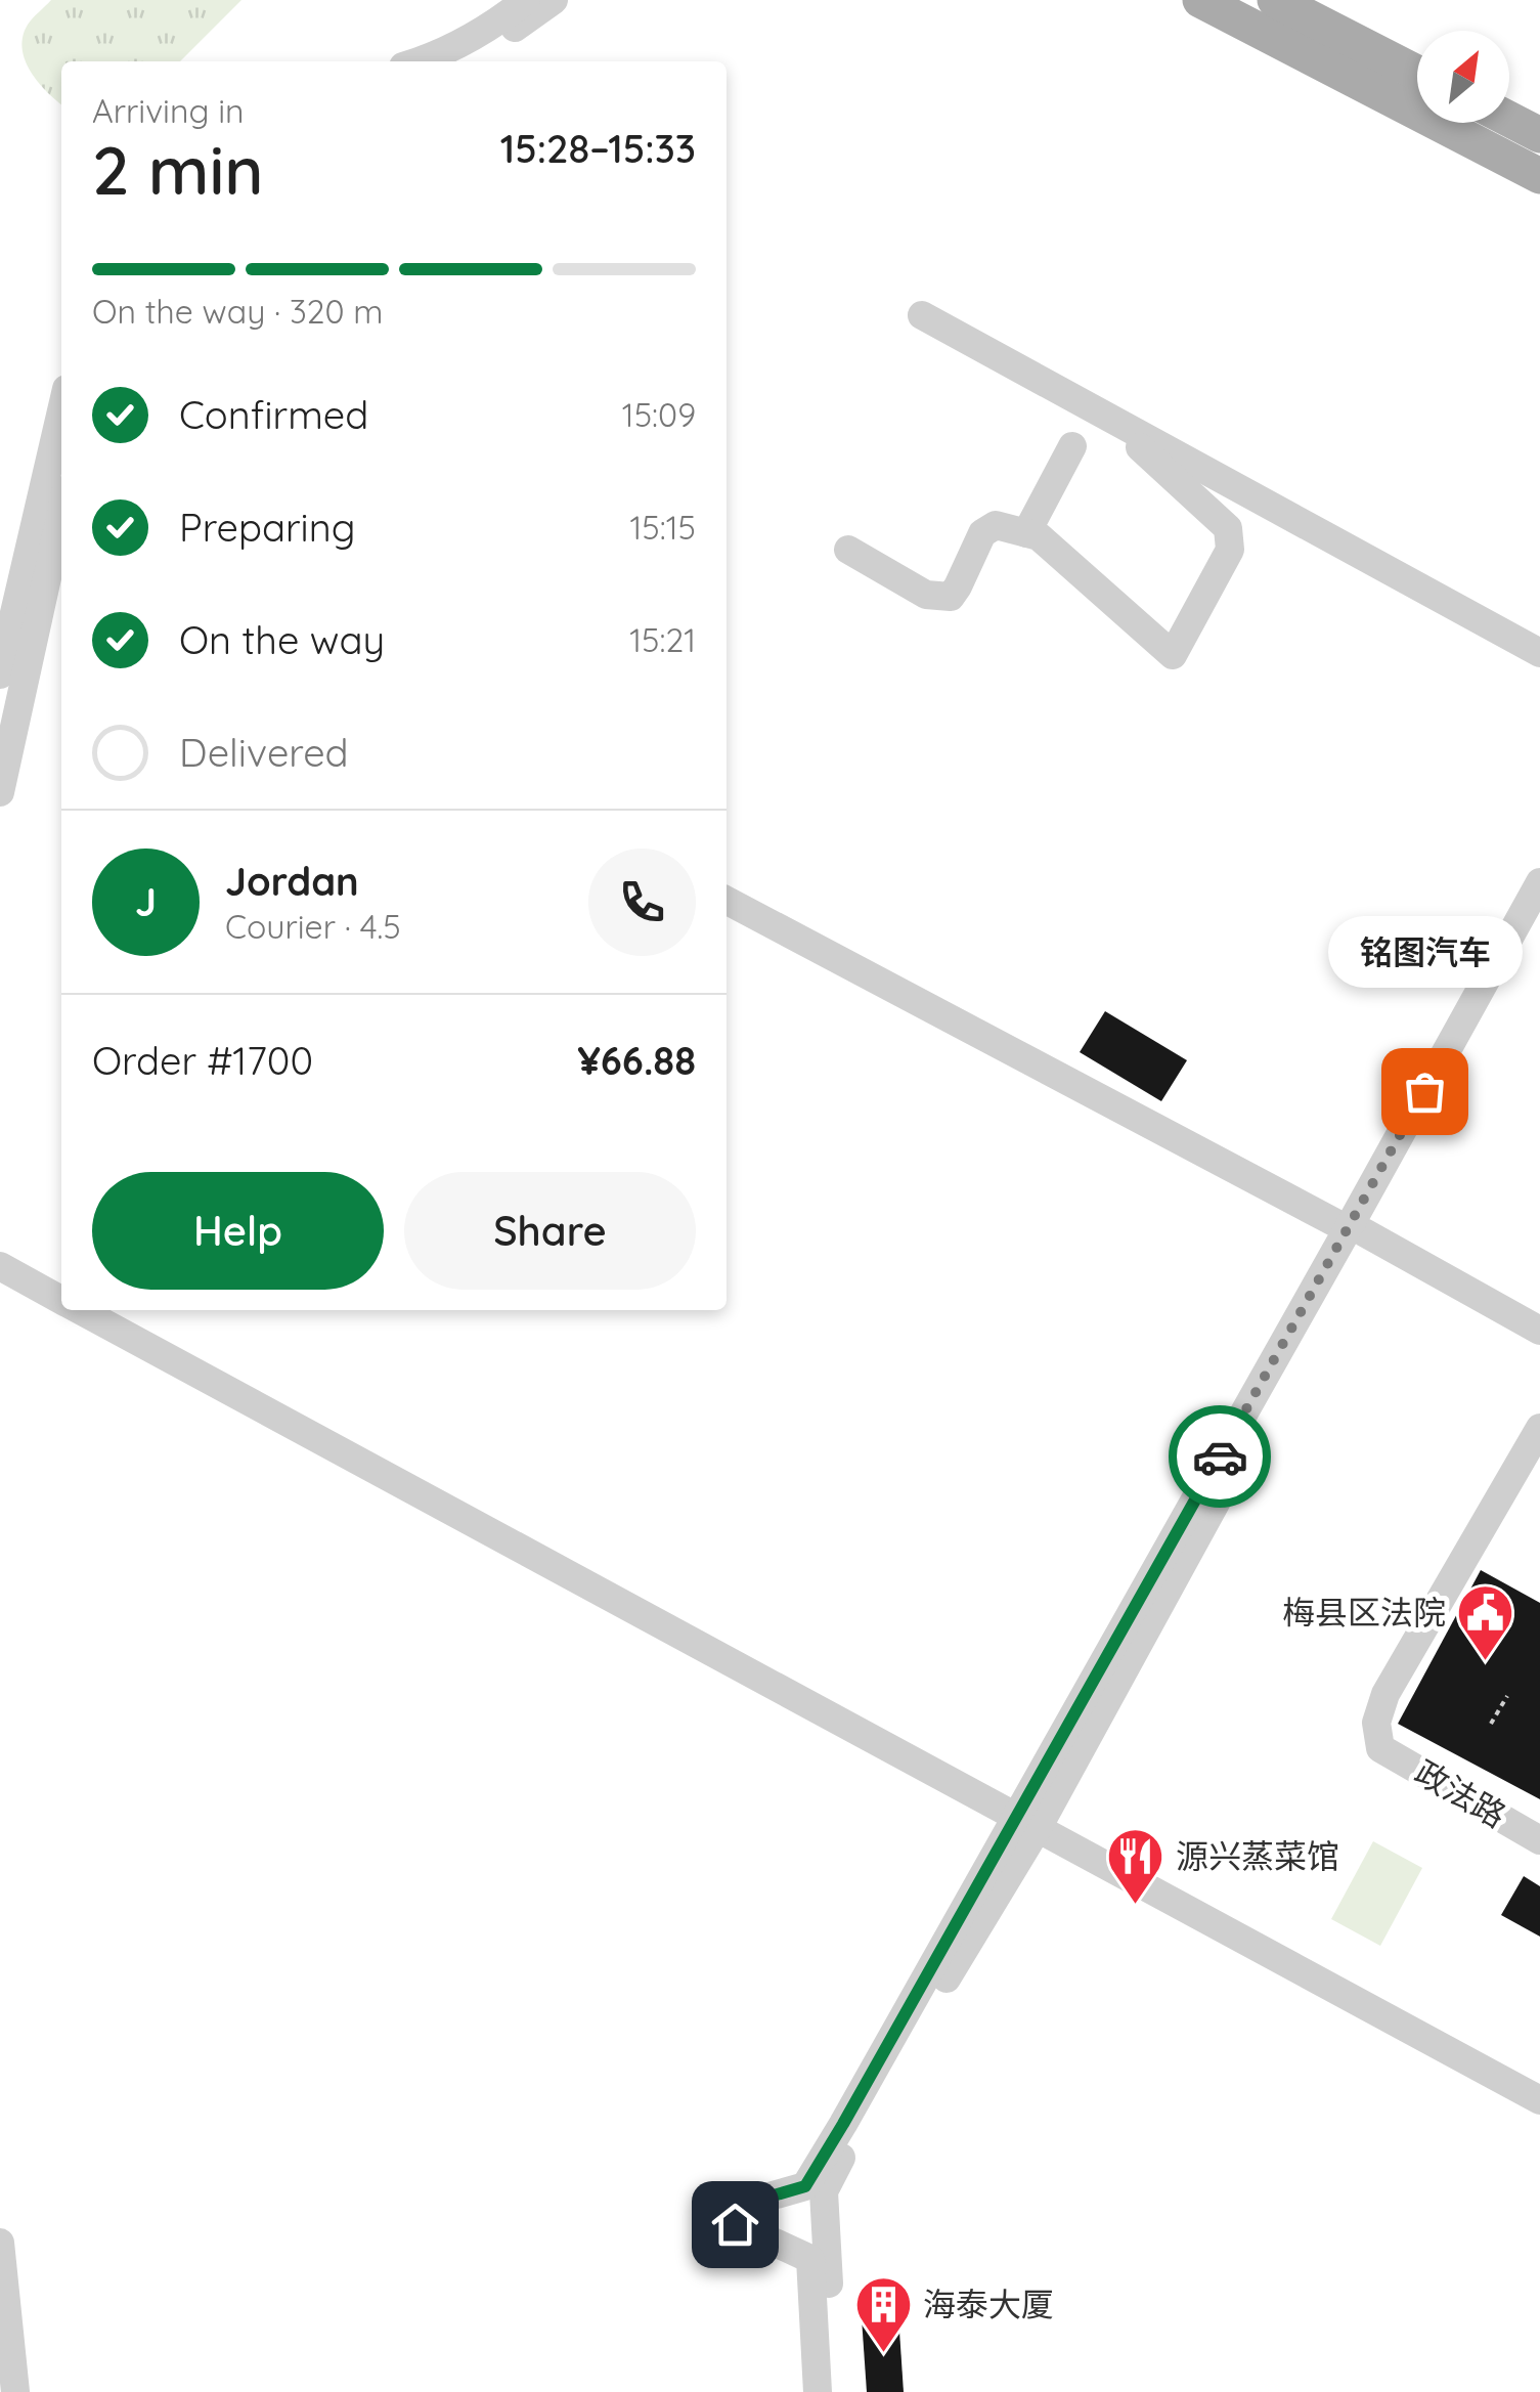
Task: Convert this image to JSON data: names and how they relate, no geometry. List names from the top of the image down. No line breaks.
{"streets":{"street":["政法路"]},"places":{"other":["铭图汽车"],"public building":["梅县区法院"],"restaurant":["源兴蒸菜馆"],"building":["海泰大厦"]},"north":"top right","page":{"heading":["2 min","Arriving in","15:28–15:33"],"panel":["Jordan","Courier · 4.5","Order #1700","¥66.88"],"bar":"On the way · 320 m","list":[["Confirmed","15:09"],["Preparing","15:15"],["On the way","15:21"],"Delivered"],"round":"J","bubble":"铭图汽车","buttons":["Help","Share"]}}
